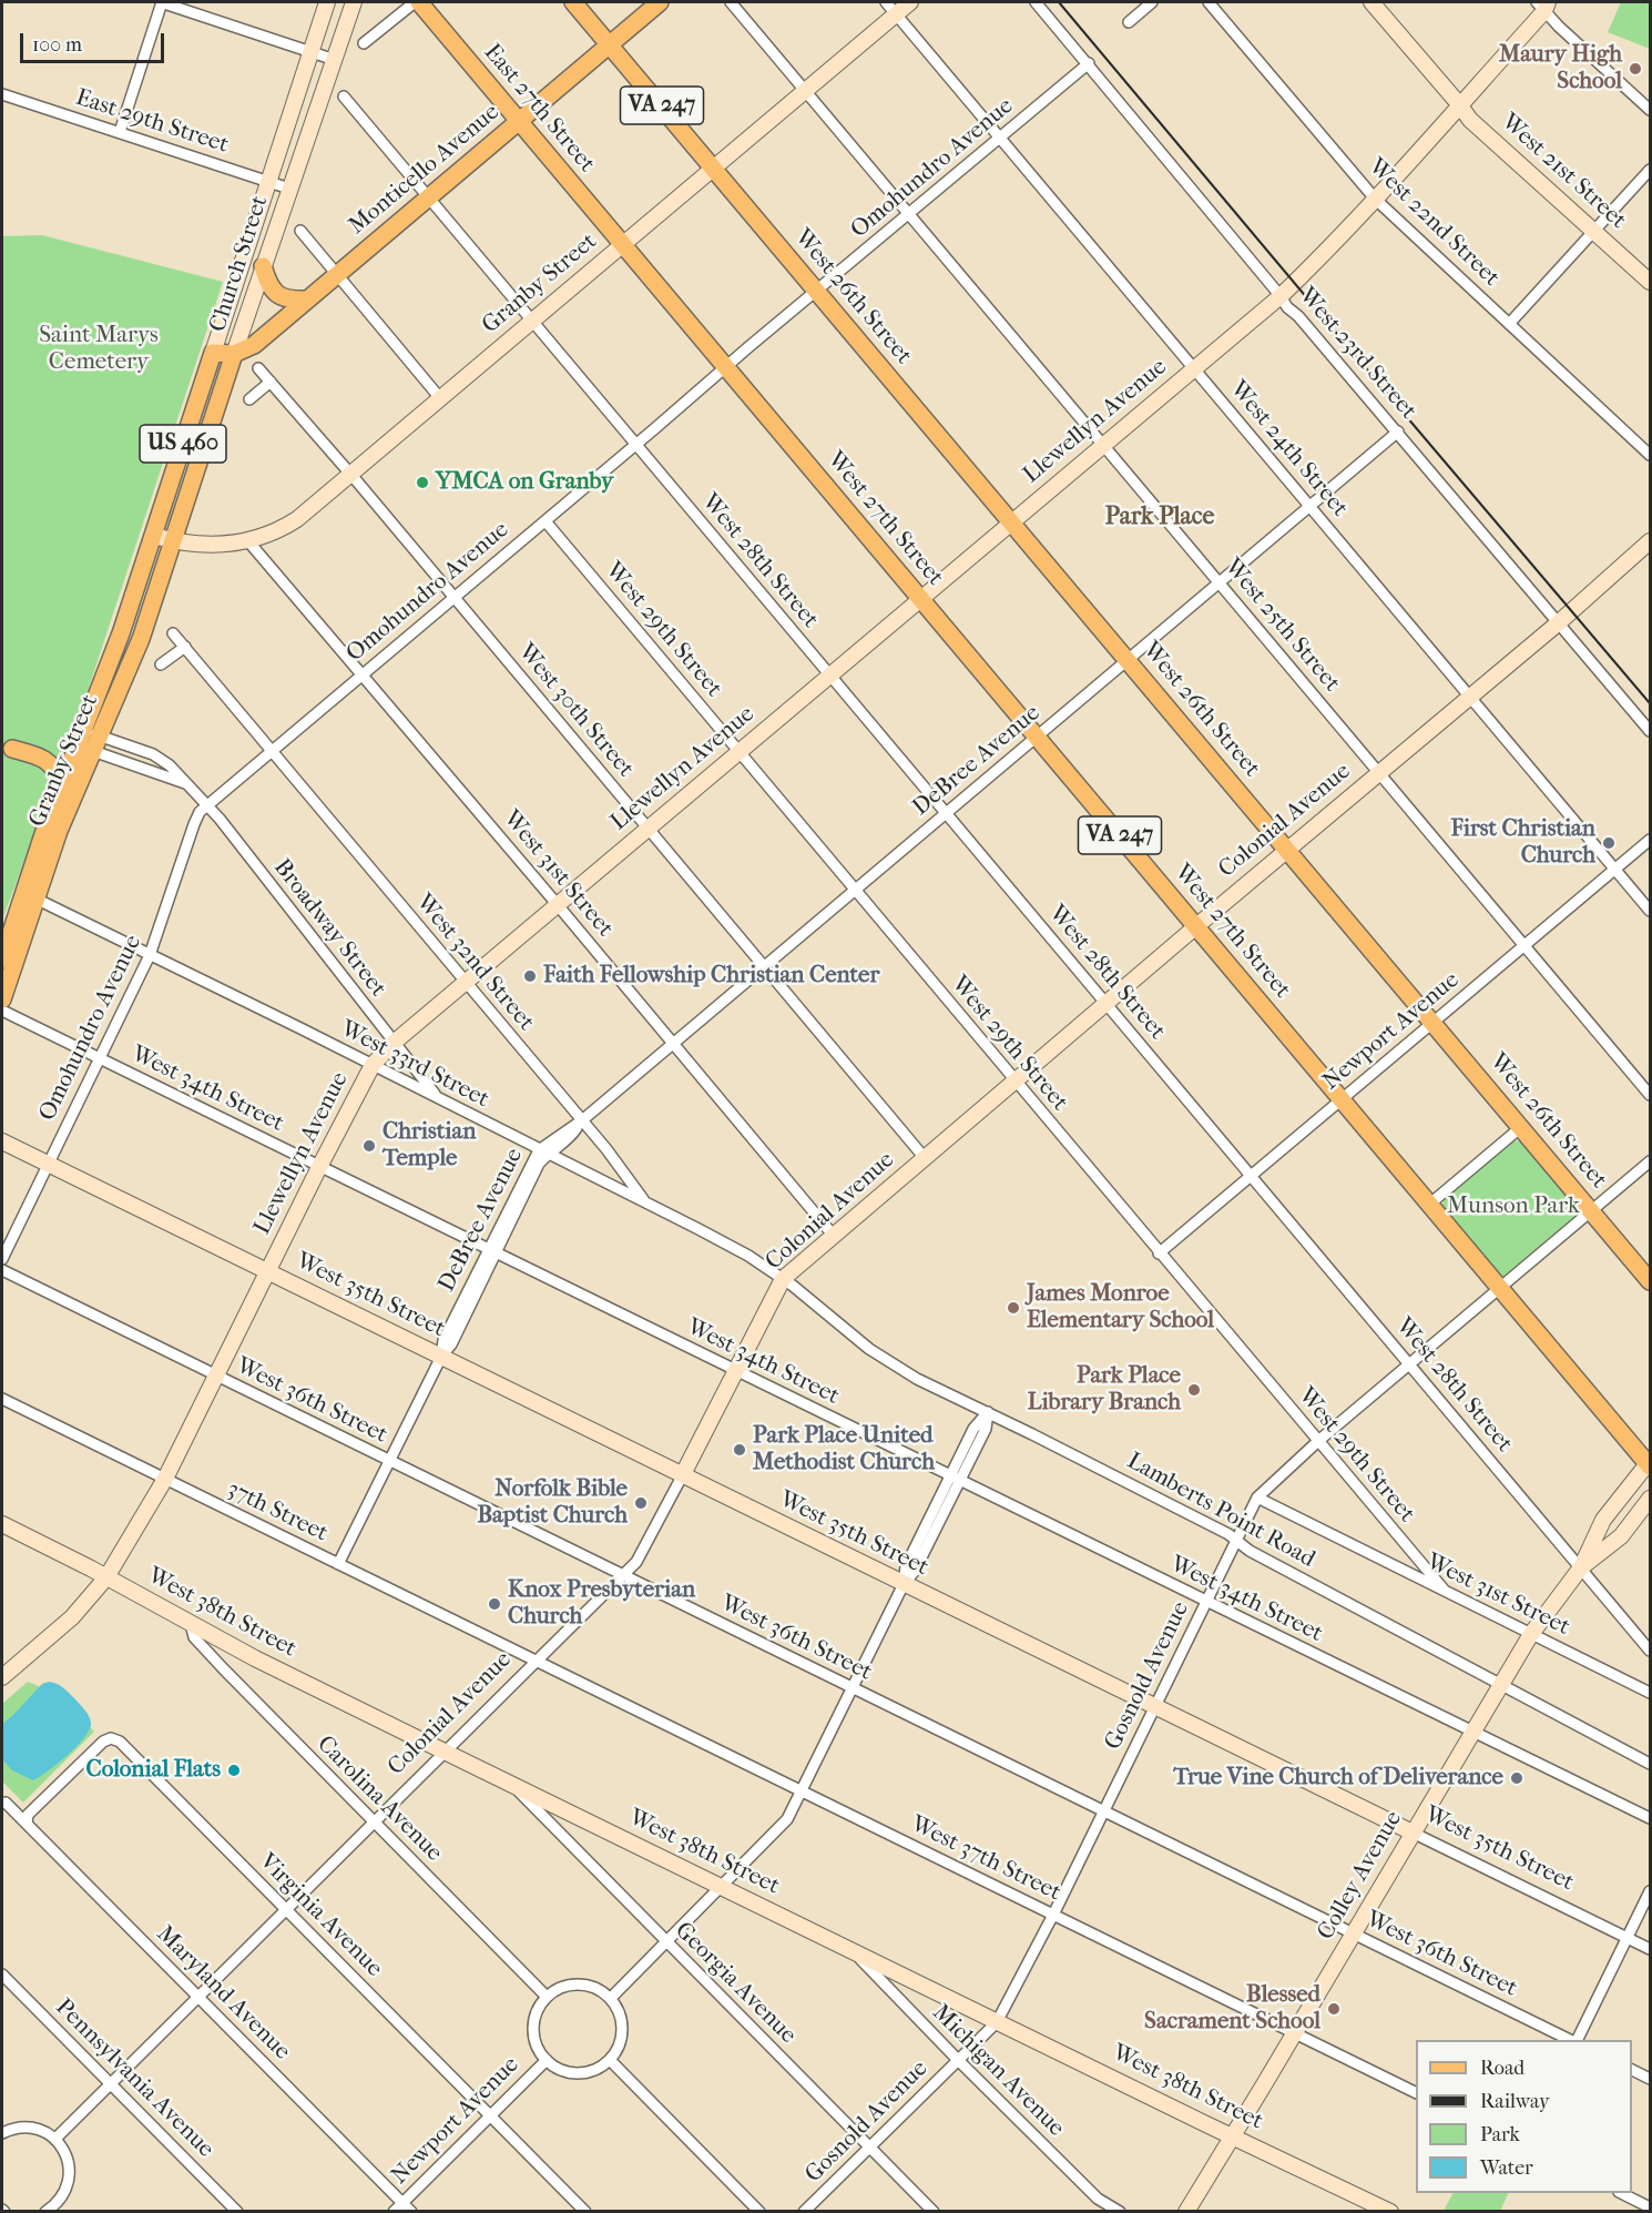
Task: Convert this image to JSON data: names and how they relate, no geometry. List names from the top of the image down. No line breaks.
{"streets":{"main road":["VA 247","East 27th Street","Monticello Avenue","Church Street","Granby Street","West 26th Street","US 460","West 27th Street"],"street":["East 29th Street","Omohundro Avenue","West 21st Street","West 22nd Street","West 23rd Street","Llewellyn Avenue","West 24th Street","West 28th Street","West 25th Street","West 29th Street","West 30th Street","DeBree Avenue","Colonial Avenue","West 31st Street","Broadway Street","West 32nd Street","Newport Avenue","West 33rd Street","West 34th Street","West 35th Street","West 36th Street","Lamberts Point Road","37th Street","West 38th Street","Gosnold Avenue","Carolina Avenue","West 37th Street","Colley Avenue","Virginia Avenue","Georgia Avenue","Maryland Avenue","Michigan Avenue","Pennsylvania Avenue"]},"crossings":[["VA 247","Monticello Avenue"],["VA 247","Granby Street"],["VA 247","West 26th Street"],["East 27th Street","Monticello Avenue"],["East 27th Street","Granby Street"],["East 27th Street","West 27th Street"],["East 29th Street","Church Street"],["Omohundro Avenue","West 26th Street"],["Omohundro Avenue","West 23rd Street"],["Omohundro Avenue","West 24th Street"],["Omohundro Avenue","West 27th Street"],["Omohundro Avenue","West 28th Street"],["Omohundro Avenue","West 25th Street"],["Omohundro Avenue","West 29th Street"],["Omohundro Avenue","West 30th Street"],["Omohundro Avenue","West 31st Street"],["Omohundro Avenue","Broadway Street"],["Omohundro Avenue","West 32nd Street"],["Omohundro Avenue","West 33rd Street"],["Omohundro Avenue","West 34th Street"],["Omohundro Avenue","West 35th Street"],["Monticello Avenue","Church Street"],["Monticello Avenue","West 28th Street"],["West 21st Street","Llewellyn Avenue"],["West 22nd Street","Llewellyn Avenue"],["Church Street","Granby Street"],["Granby Street","West 26th Street"],["Granby Street","West 24th Street"],["Granby Street","West 27th Street"],["Granby Street","West 28th Street"],["Granby Street","West 25th Street"],["Granby Street","West 30th Street"],["Granby Street","West 31st Street"],["Granby Street","Broadway Street"],["Granby Street","West 33rd Street"],["West 26th Street","Llewellyn Avenue"],["West 26th Street","DeBree Avenue"],["West 26th Street","Colonial Avenue"],["West 26th Street","Newport Avenue"],["West 26th Street","Gosnold Avenue"],["West 23rd Street","Llewellyn Avenue"],["West 23rd Street","DeBree Avenue"],["West 23rd Street","Colonial Avenue"],["Llewellyn Avenue","West 24th Street"],["Llewellyn Avenue","West 27th Street"],["Llewellyn Avenue","West 28th Street"],["Llewellyn Avenue","West 25th Street"],["Llewellyn Avenue","West 29th Street"],["Llewellyn Avenue","West 30th Street"],["Llewellyn Avenue","West 31st Street"],["Llewellyn Avenue","Broadway Street"],["Llewellyn Avenue","West 32nd Street"],["Llewellyn Avenue","West 33rd Street"],["Llewellyn Avenue","West 34th Street"],["Llewellyn Avenue","West 35th Street"],["Llewellyn Avenue","West 36th Street"],["Llewellyn Avenue","37th Street"],["Llewellyn Avenue","West 38th Street"],["West 24th Street","DeBree Avenue"],["West 24th Street","Colonial Avenue"],["West 24th Street","Newport Avenue"],["West 27th Street","DeBree Avenue"],["West 27th Street","Colonial Avenue"],["West 27th Street","Newport Avenue"],["West 27th Street","Gosnold Avenue"],["West 27th Street","Colley Avenue"],["West 28th Street","DeBree Avenue"],["West 28th Street","Colonial Avenue"],["West 28th Street","Newport Avenue"],["West 28th Street","Gosnold Avenue"],["West 28th Street","Colley Avenue"],["West 25th Street","DeBree Avenue"],["West 25th Street","Colonial Avenue"],["West 25th Street","Newport Avenue"],["West 29th Street","DeBree Avenue"],["West 29th Street","Colonial Avenue"],["West 29th Street","West 31st Street"],["West 29th Street","Newport Avenue"],["West 29th Street","Gosnold Avenue"],["West 30th Street","DeBree Avenue"],["West 30th Street","Colonial Avenue"],["DeBree Avenue","West 31st Street"],["DeBree Avenue","West 32nd Street"],["DeBree Avenue","West 33rd Street"],["DeBree Avenue","West 34th Street"],["DeBree Avenue","West 35th Street"],["DeBree Avenue","West 36th Street"],["DeBree Avenue","37th Street"],["Colonial Avenue","West 31st Street"],["Colonial Avenue","West 33rd Street"],["Colonial Avenue","West 34th Street"],["Colonial Avenue","West 35th Street"],["Colonial Avenue","West 36th Street"],["Colonial Avenue","Lamberts Point Road"],["Colonial Avenue","37th Street"],["Colonial Avenue","West 38th Street"],["Colonial Avenue","Carolina Avenue"],["Colonial Avenue","West 37th Street"],["Colonial Avenue","Virginia Avenue"],["Colonial Avenue","Maryland Avenue"],["Colonial Avenue","Pennsylvania Avenue"],["West 31st Street","Gosnold Avenue"],["West 31st Street","Colley Avenue"],["Broadway Street","West 33rd Street"],["West 32nd Street","West 33rd Street"],["Newport Avenue","Carolina Avenue"],["Newport Avenue","Virginia Avenue"],["Newport Avenue","Maryland Avenue"],["West 33rd Street","Lamberts Point Road"],["West 34th Street","Gosnold Avenue"],["West 34th Street","Colley Avenue"],["West 35th Street","Gosnold Avenue"],["West 35th Street","Colley Avenue"],["West 36th Street","Gosnold Avenue"],["West 36th Street","Colley Avenue"],["Lamberts Point Road","Gosnold Avenue"],["Lamberts Point Road","Colley Avenue"],["37th Street","West 37th Street"],["West 38th Street","Gosnold Avenue"],["West 38th Street","Carolina Avenue"],["West 38th Street","Colley Avenue"],["West 38th Street","Georgia Avenue"],["West 38th Street","Michigan Avenue"],["Gosnold Avenue","West 37th Street"],["Gosnold Avenue","Georgia Avenue"],["Gosnold Avenue","Michigan Avenue"],["West 37th Street","Colley Avenue"],["Virginia Avenue","Maryland Avenue"]],"districts":["Park Place"],"parks":["Saint Marys Cemetery","Munson Park"],"places":["Maury High School","YMCA on Granby","First Christian Church","Faith Fellowship Christian Center","Christian Temple","James Monroe Elementary School","Park Place Library Branch","Park Place United Methodist Church","Norfolk Bible Baptist Church","Knox Presbyterian Church","Colonial Flats","True Vine Church of Deliverance","Blessed Sacrament School"],"legend":["Road","Railway","Park","Water"],"scale_bar":"100 m"}
